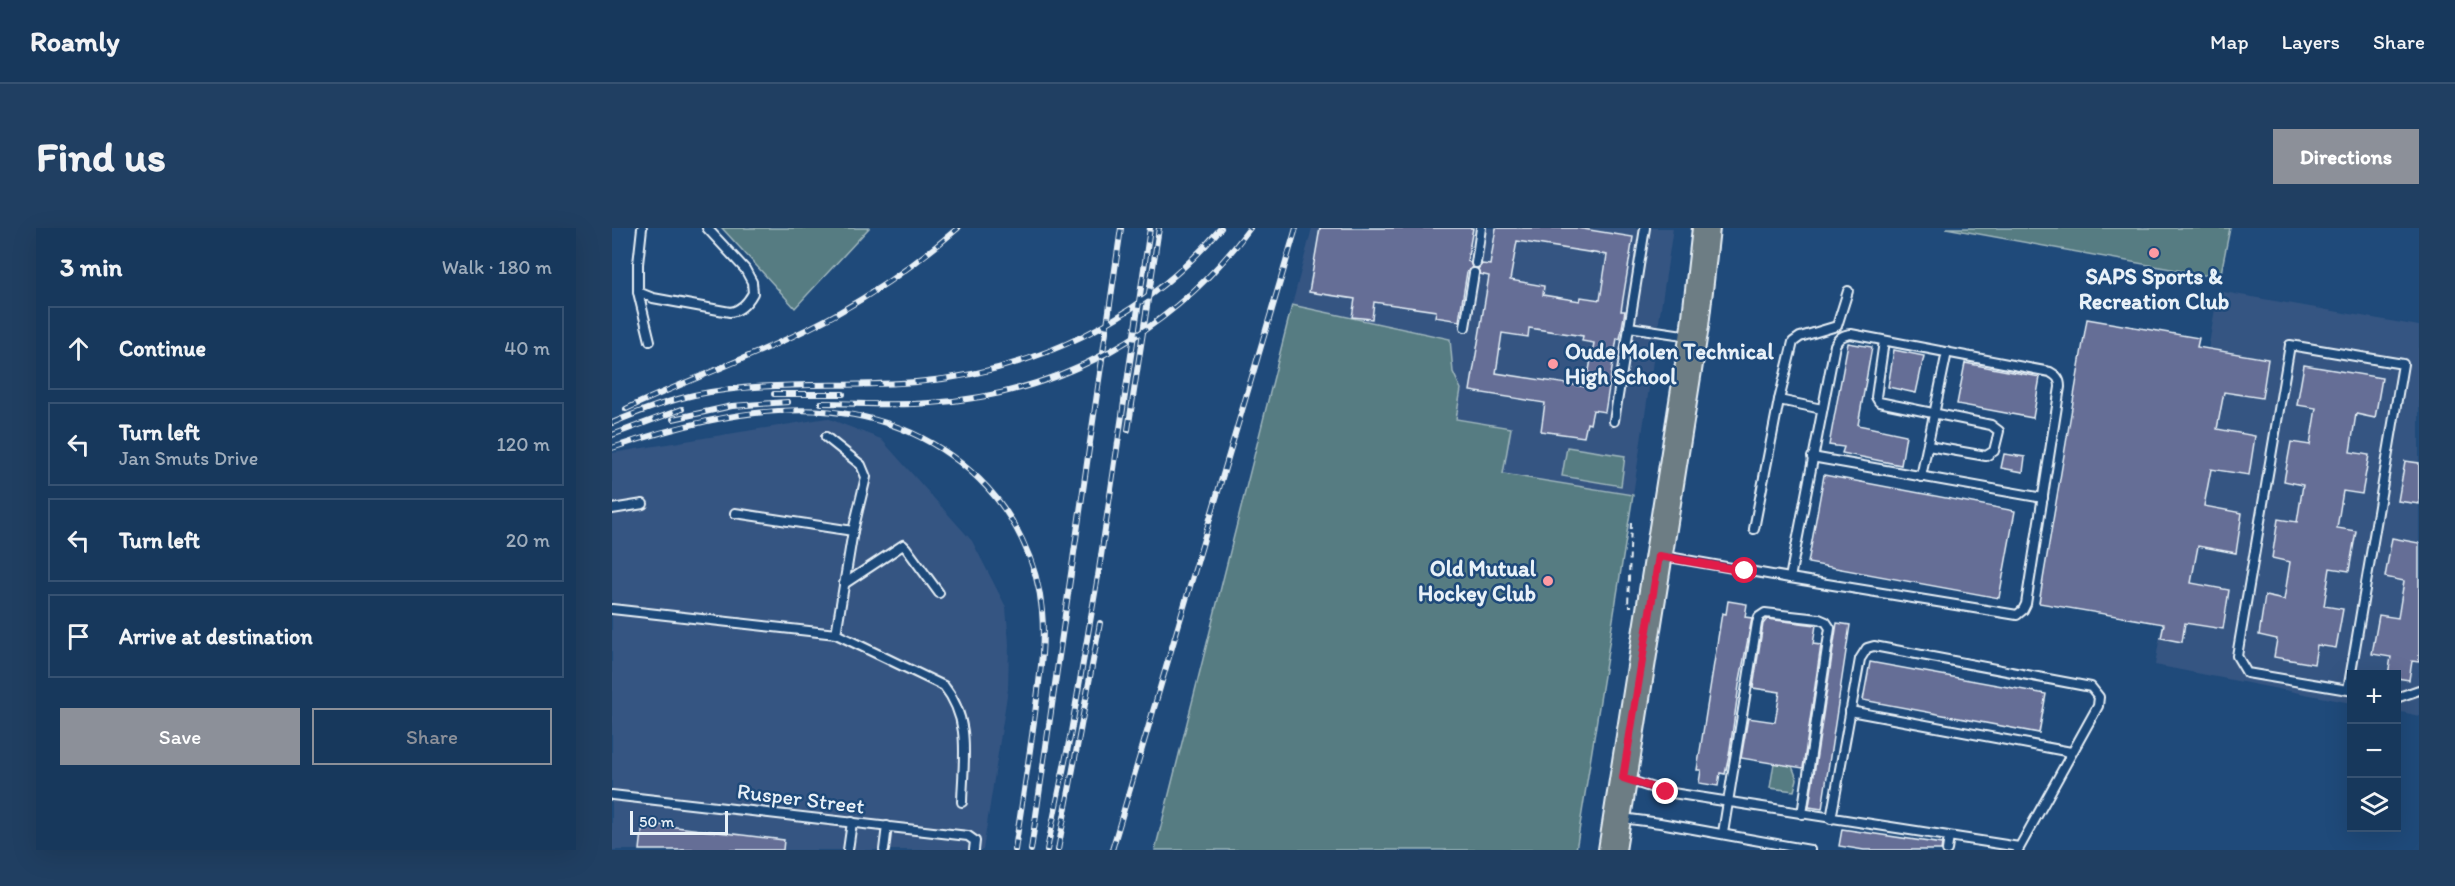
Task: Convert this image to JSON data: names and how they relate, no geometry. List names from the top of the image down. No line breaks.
{"streets":{"lane":["Rusper Street"]},"places":["SAPS Sports & Recreation Club","Oude Molen Technical High School","Old Mutual Hockey Club"],"scale_bar":"50 m","page":{"header":"Roamly","nav":["Map","Layers","Share"],"buttons":["Directions",["Save","Share"]],"title":"Find us","heading":["3 min","Walk · 180 m"],"list":[["Continue","40 m"],["Turn left","Jan Smuts Drive","120 m"],["Turn left","20 m"],"Arrive at destination"],"map_buttons":["+","−"],"scale":"50 m"}}
